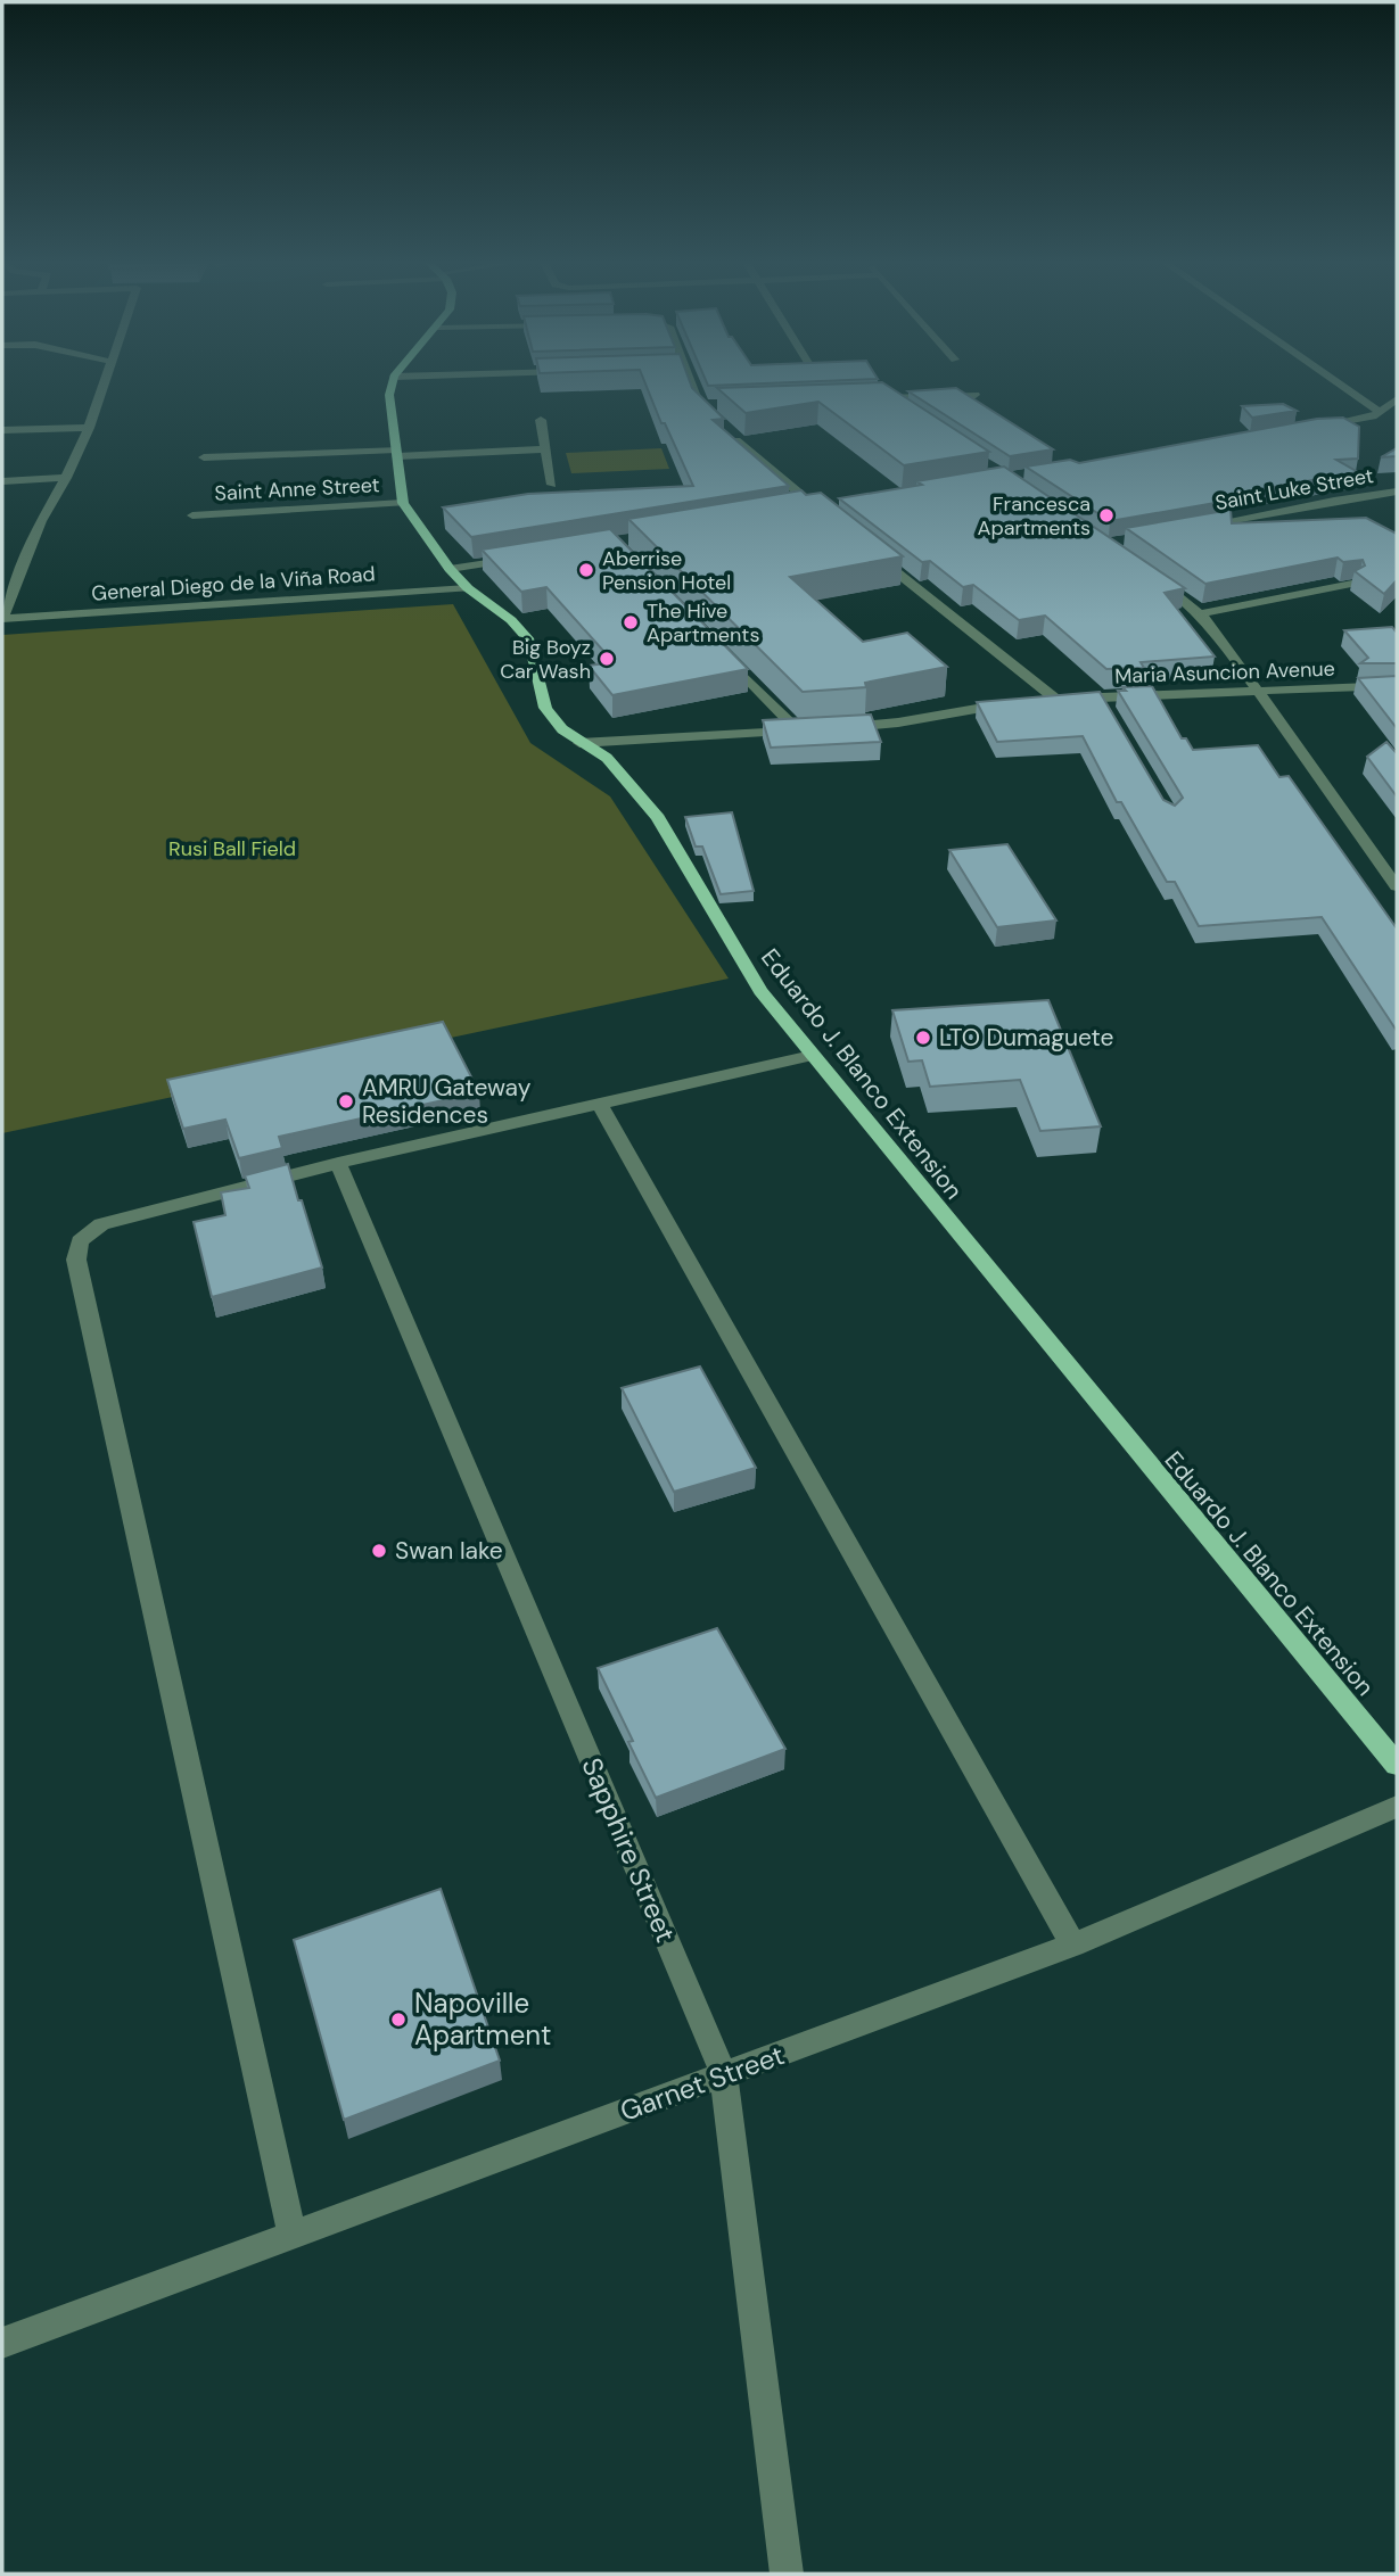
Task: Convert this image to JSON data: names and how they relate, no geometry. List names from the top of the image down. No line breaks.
{"streets":{"main road":["Eduardo J. Blanco Extension"],"street":["Saint Anne Street","Saint Luke Street","General Diego de la Viña Road","Maria Asuncion Avenue","Sapphire Street","Garnet Street"]},"crossings":[["Saint Anne Street","Eduardo J. Blanco Extension"],["General Diego de la Viña Road","Eduardo J. Blanco Extension"],["Maria Asuncion Avenue","Eduardo J. Blanco Extension"],["Sapphire Street","Garnet Street"]],"parks":["Rusi Ball Field"],"places":["Francesca Apartments","Aberrise Pension Hotel","The Hive Apartments","Big Boyz Car Wash","LTO Dumaguete","AMRU Gateway Residences","Swan lake","Napoville Apartment"]}
